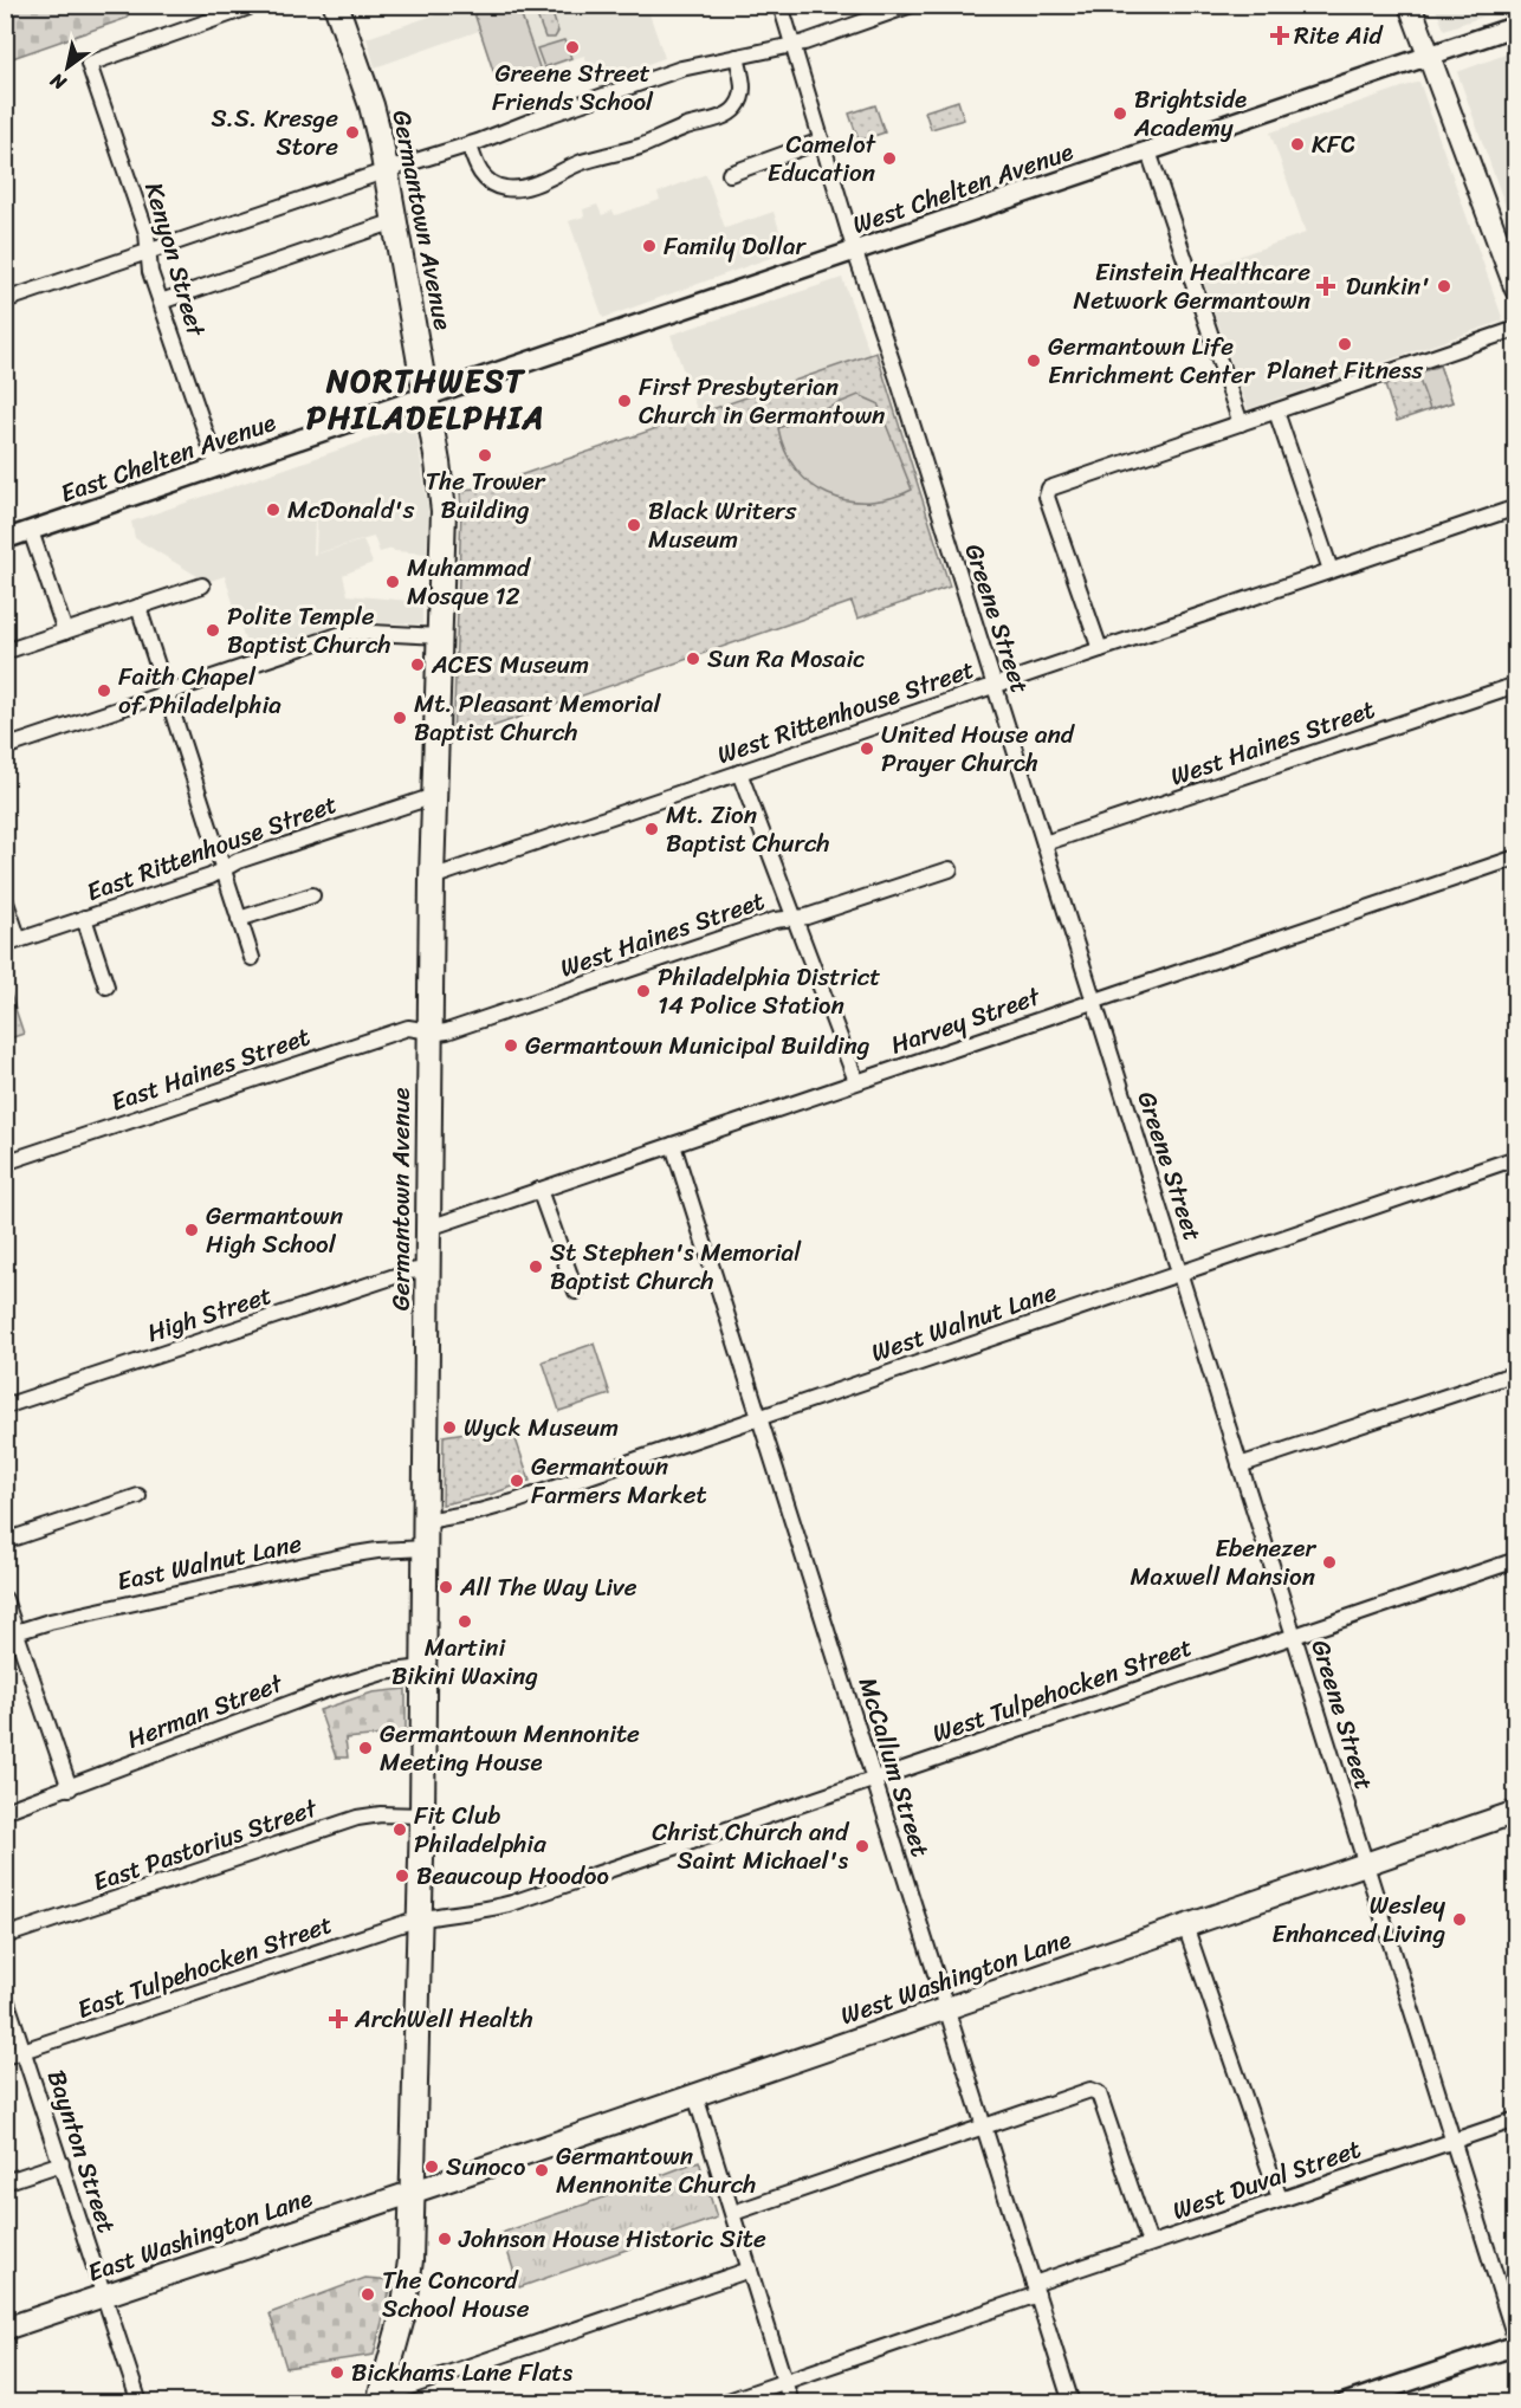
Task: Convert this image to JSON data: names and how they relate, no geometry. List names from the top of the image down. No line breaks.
{"streets":{"main road":["Germantown Avenue","West Washington Lane","East Washington Lane"],"street":["West Chelten Avenue","Kenyon Street","East Chelten Avenue","Greene Street","West Rittenhouse Street","West Haines Street","East Rittenhouse Street","Harvey Street","East Haines Street","High Street","West Walnut Lane","East Walnut Lane","West Tulpehocken Street","Herman Street","McCallum Street","East Pastorius Street","East Tulpehocken Street","Baynton Street","West Duval Street"]},"crossings":[["West Chelten Avenue","Germantown Avenue"],["West Chelten Avenue","East Chelten Avenue"],["West Chelten Avenue","Greene Street"],["Germantown Avenue","East Chelten Avenue"],["Germantown Avenue","West Rittenhouse Street"],["Germantown Avenue","West Haines Street"],["Germantown Avenue","East Rittenhouse Street"],["Germantown Avenue","Harvey Street"],["Germantown Avenue","East Haines Street"],["Germantown Avenue","High Street"],["Germantown Avenue","West Walnut Lane"],["Germantown Avenue","East Walnut Lane"],["Germantown Avenue","West Tulpehocken Street"],["Germantown Avenue","Herman Street"],["Germantown Avenue","East Pastorius Street"],["Germantown Avenue","East Tulpehocken Street"],["Germantown Avenue","West Washington Lane"],["Germantown Avenue","East Washington Lane"],["Kenyon Street","East Chelten Avenue"],["Greene Street","West Rittenhouse Street"],["Greene Street","West Haines Street"],["Greene Street","Harvey Street"],["Greene Street","West Walnut Lane"],["Greene Street","West Tulpehocken Street"],["Greene Street","West Washington Lane"],["Greene Street","West Duval Street"],["West Haines Street","East Haines Street"],["Harvey Street","McCallum Street"],["West Walnut Lane","McCallum Street"],["West Tulpehocken Street","McCallum Street"],["West Tulpehocken Street","East Tulpehocken Street"],["McCallum Street","West Washington Lane"],["McCallum Street","West Duval Street"],["East Tulpehocken Street","Baynton Street"],["West Washington Lane","East Washington Lane"],["Baynton Street","East Washington Lane"]],"districts":["NORTHWEST PHILADELPHIA"],"places":{"health":["Rite Aid","Einstein Healthcare Network Germantown","ArchWell Health"],"other":["Greene Street Friends School","Brightside Academy","S.S. Kresge Store","KFC","Camelot Education","Family Dollar","Dunkin'","Planet Fitness","Germantown Life Enrichment Center","First Presbyterian Church in Germantown","The Trower Building","McDonald's","Black Writers Museum","Muhammad Mosque 12","Polite Temple Baptist Church","Sun Ra Mosaic","ACES Museum","Faith Chapel of Philadelphia","Mt. Pleasant Memorial Baptist Church","United House and Prayer Church","Mt. Zion Baptist Church","Philadelphia District 14 Police Station","Germantown Municipal Building","Germantown High School","St Stephen's Memorial Baptist Church","Wyck Museum","Germantown Farmers Market","Ebenezer Maxwell Mansion","All The Way Live","Martini Bikini Waxing","Germantown Mennonite Meeting House","Fit Club Philadelphia","Christ Church and Saint Michael's","Beaucoup Hoodoo","Wesley Enhanced Living","Sunoco","Germantown Mennonite Church","Johnson House Historic Site","The Concord School House","Bickhams Lane Flats"]},"north":"bottom left"}
